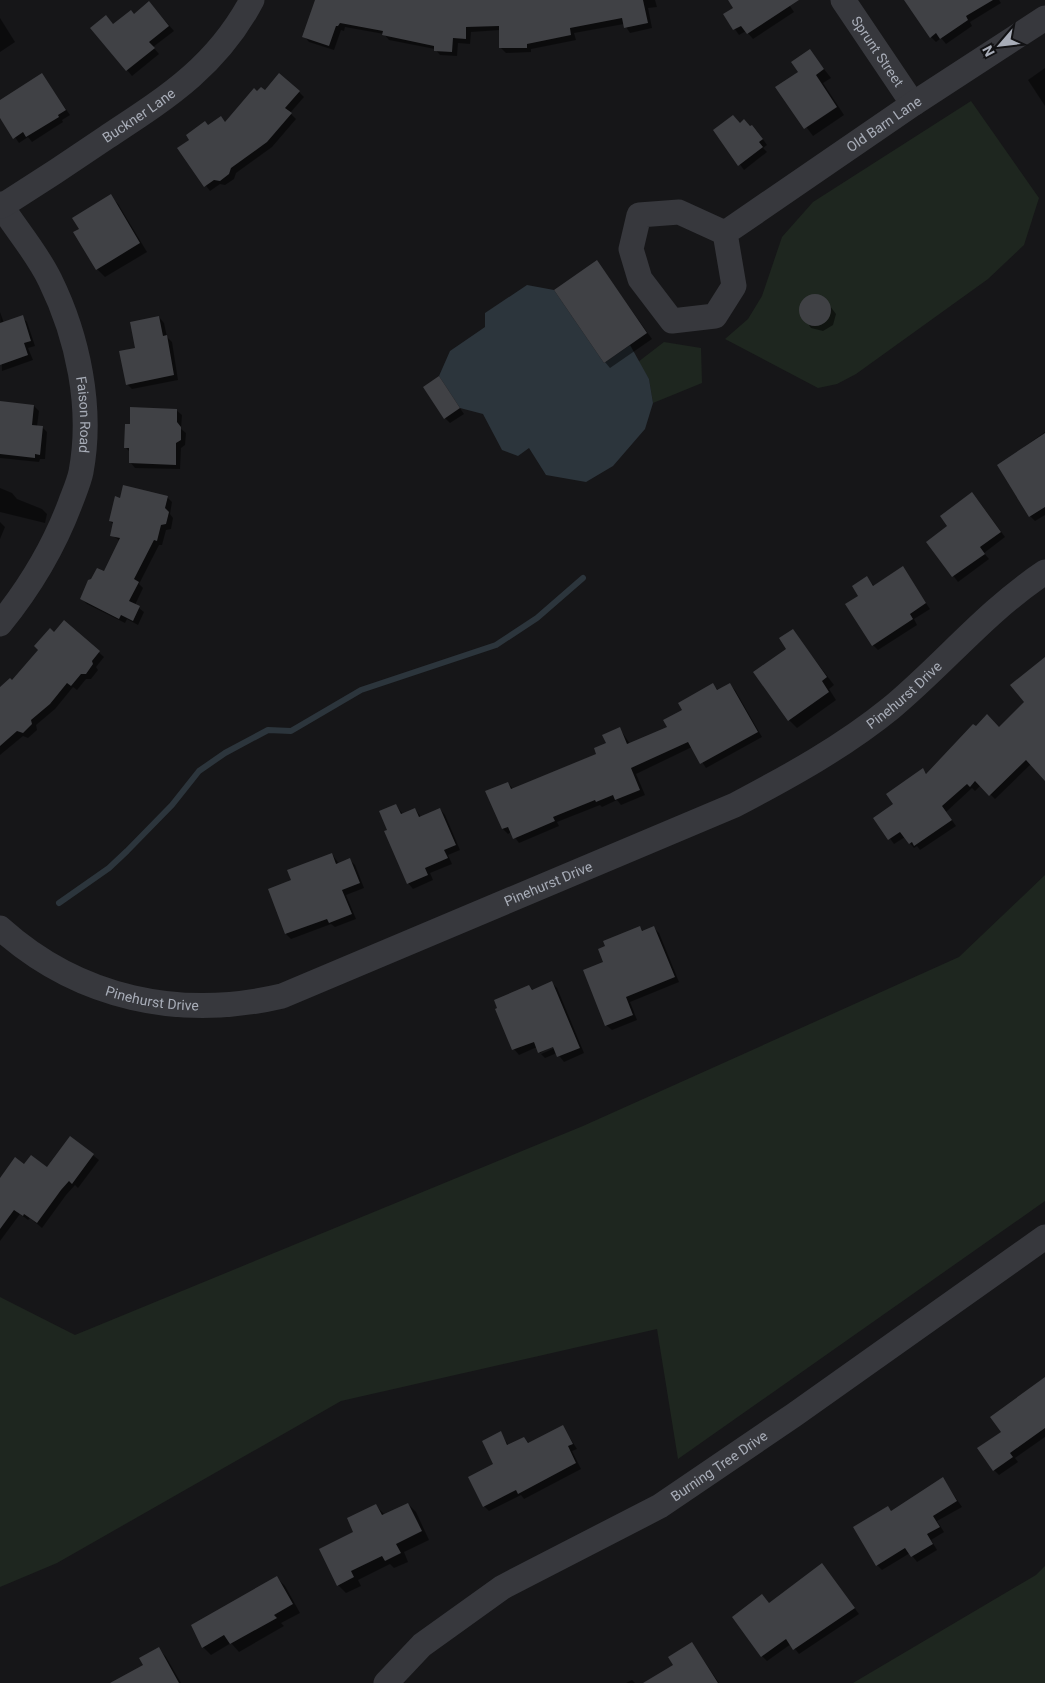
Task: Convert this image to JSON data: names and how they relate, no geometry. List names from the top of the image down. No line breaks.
{"streets":{"street":["Sprunt Street","Buckner Lane","Old Barn Lane","Faison Road","Pinehurst Drive","Burning Tree Drive"]},"crossings":[["Sprunt Street","Old Barn Lane"],["Buckner Lane","Faison Road"]],"north":"bottom left"}
